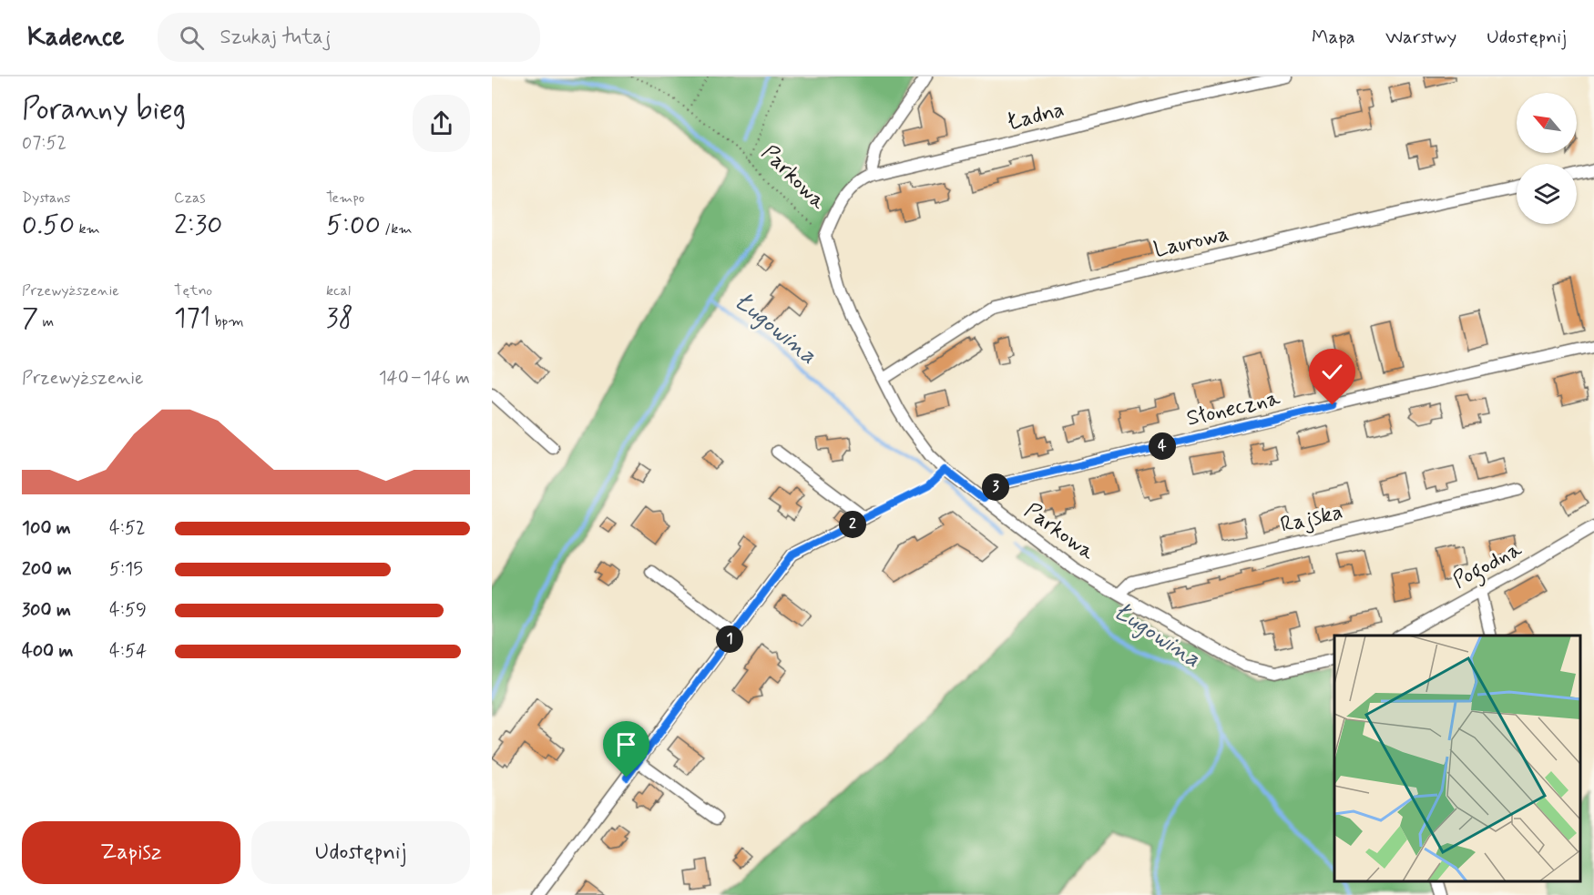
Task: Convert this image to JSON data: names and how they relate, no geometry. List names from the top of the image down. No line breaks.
{"streets":{"street":["Ładna","Parkowa","Laurowa","Słoneczna","Rajska","Pogodna"]},"crossings":[["Ładna","Parkowa"],["Parkowa","Laurowa"],["Parkowa","Słoneczna"],["Parkowa","Rajska"]],"water":["Ługowina"],"north":"top left","page":{"header":"Kadence","search":"Szukaj tutaj","nav":["Mapa","Warstwy","Udostępnij"],"heading":["Poranny bieg","07:52"],"stats":[["Dystans","0.50 km"],["Czas","2:30"],["Tempo","5:00 /km"],["Przewyższenie","7 m"],["Tętno","171 bpm"],["kcal","38"]],"chart":["Przewyższenie","140–146 m"],"pins":["4","3","2","1"],"list":[{"name":"100 m","note":"4:52"},{"name":"200 m","note":"5:15"},{"name":"300 m","note":"4:59"},{"name":"400 m","note":"4:54"}],"buttons":["Zapisz","Udostępnij"]}}
